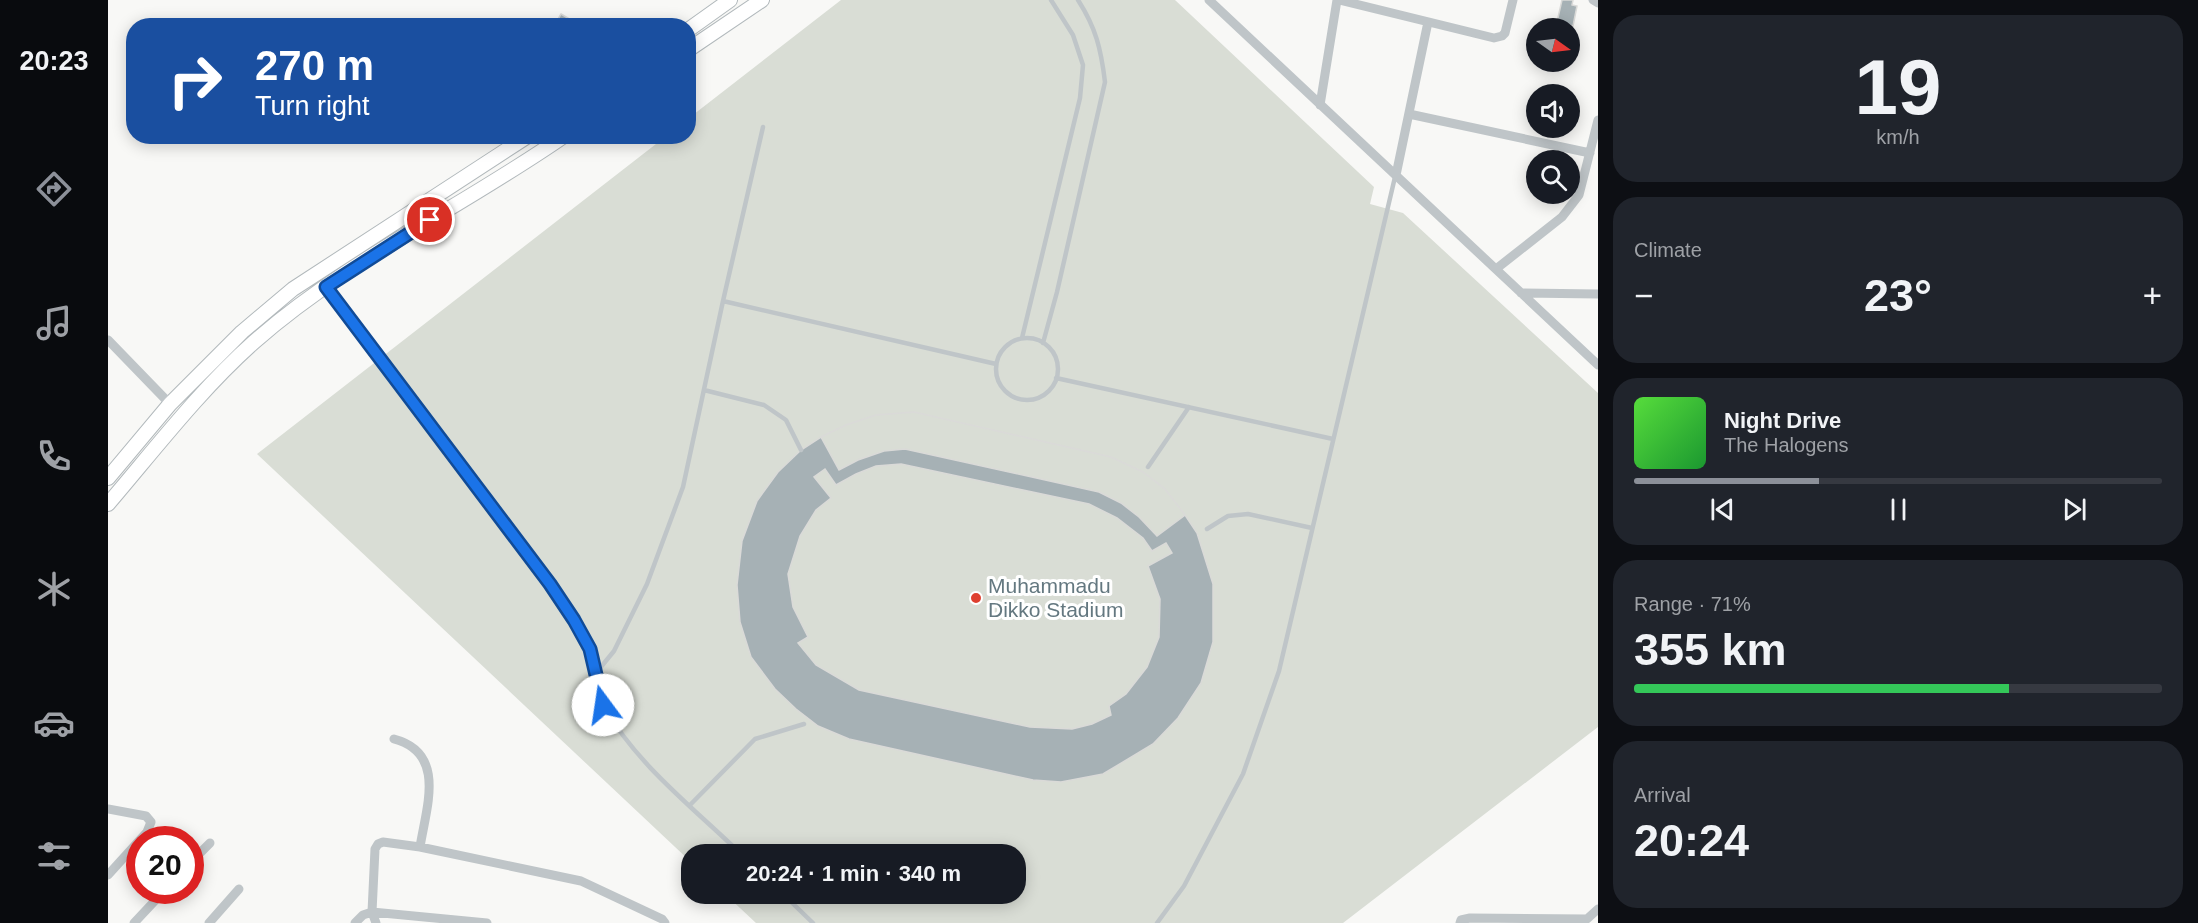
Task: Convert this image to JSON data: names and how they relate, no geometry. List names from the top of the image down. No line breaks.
{"places":["Muhammadu Dikko Stadium"],"north":"right","page":{"tabs":"20:23","tile":[["19","km/h"],"Climate",["Range · 71%","355 km"],["Arrival","20:24"]],"turn":["270 m","Turn right"],"heat":["−","23°","+"],"song":["Night Drive","The Halogens"],"limit":"20","trip":"20:24 · 1 min · 340 m"}}
